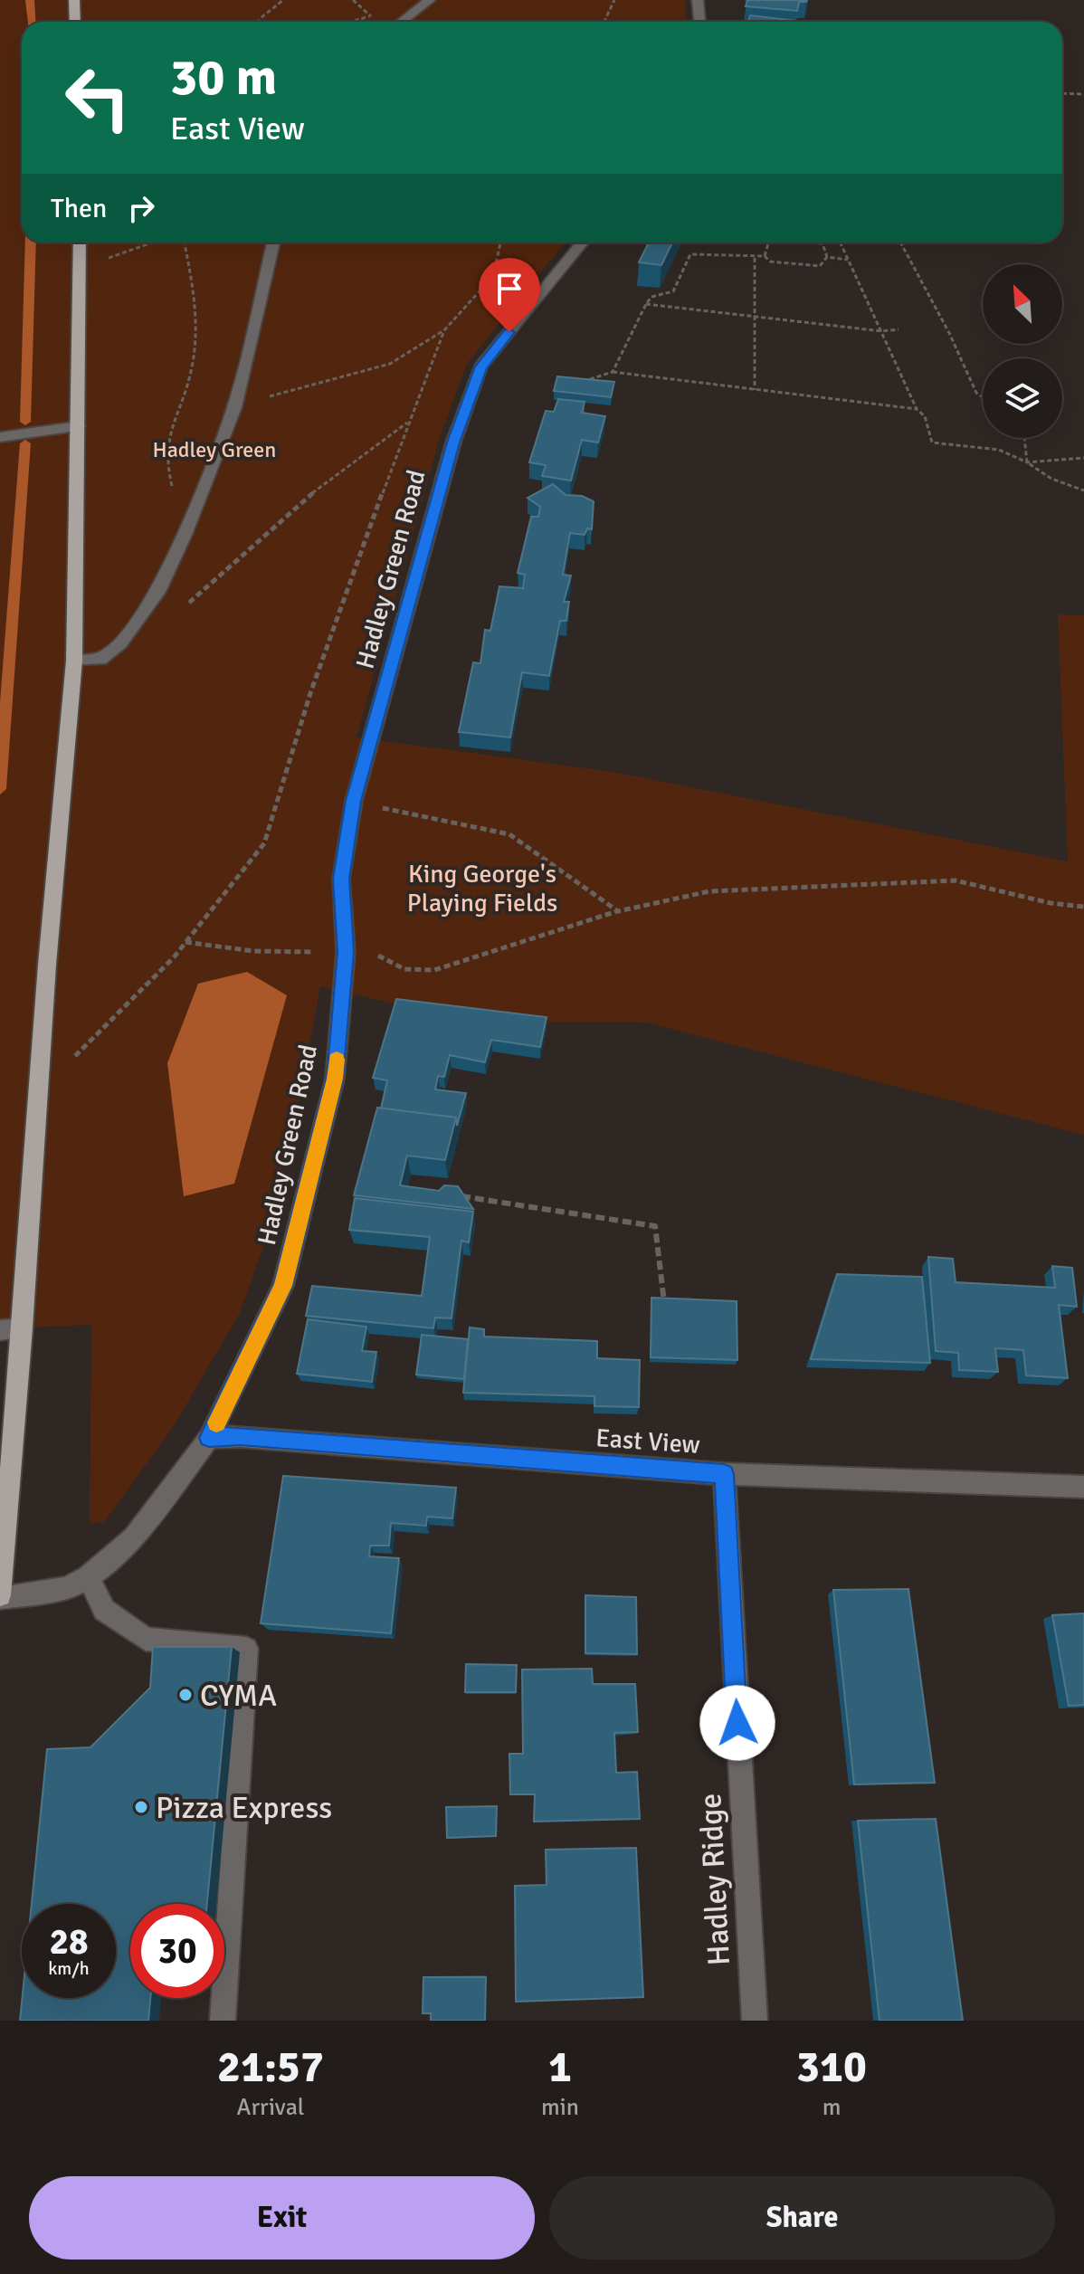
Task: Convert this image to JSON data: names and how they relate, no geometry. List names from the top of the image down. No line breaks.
{"streets":{"street":["Hadley Green Road","East View","Hadley Ridge"]},"crossings":[["Hadley Green Road","East View"],["East View","Hadley Ridge"]],"parks":["Hadley Green","King George's Playing Fields"],"places":["CYMA","Pizza Express"],"north":"top left","page":{"turn":["30 m","East View"],"then":"Then","speed":"28 km/h","limit":"30","eta":["21:57","Arrival","1","min","310","m"],"buttons":["Exit","Share"]}}
